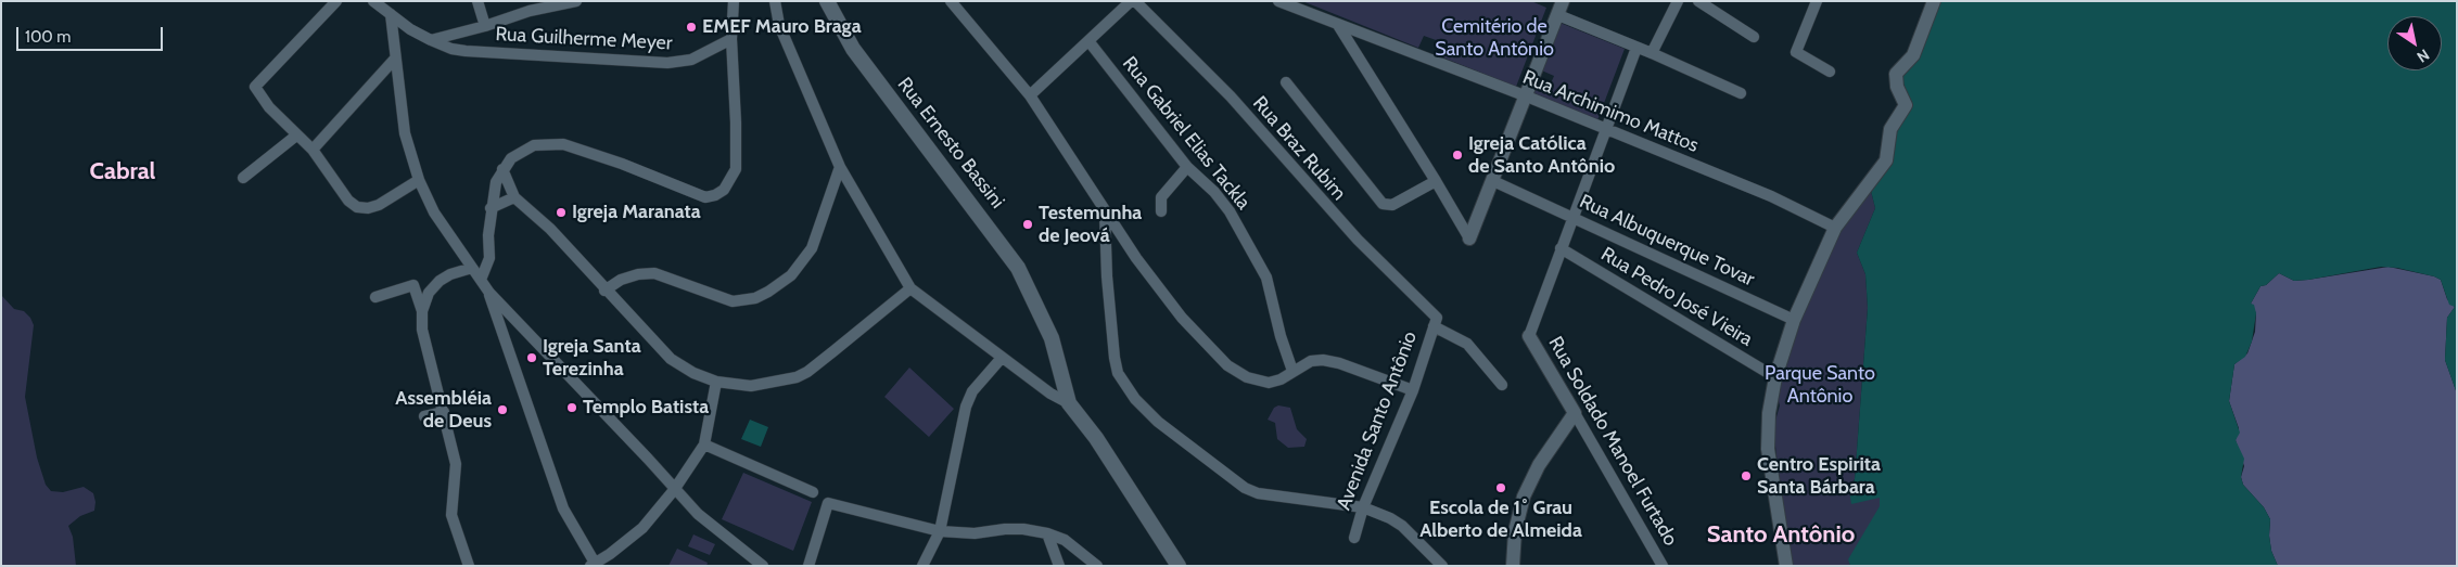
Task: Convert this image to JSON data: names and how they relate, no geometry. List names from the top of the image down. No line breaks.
{"streets":{"main road":["Rua Ernesto Bassini"],"street":["Rua Guilherme Meyer","Rua Archimimo Mattos","Rua Gabriel Elias Tackla","Rua Braz Rubim","Rua Albuquerque Tovar","Rua Pedro José Vieira","Avenida Santo Antônio","Rua Soldado Manoel Furtado"]},"crossings":[["Rua Braz Rubim","Avenida Santo Antônio"]],"districts":["Cabral","Santo Antônio"],"parks":["Cemitério de Santo Antônio","Parque Santo Antônio"],"places":["EMEF Mauro Braga","Igreja Católica de Santo Antônio","Igreja Maranata","Testemunha de Jeová","Igreja Santa Terezinha","Templo Batista","Assembléia de Deus","Centro Espirita Santa Bárbara","Escola de 1˚ Grau Alberto de Almeida"],"scale_bar":"100 m","north":"bottom right"}
